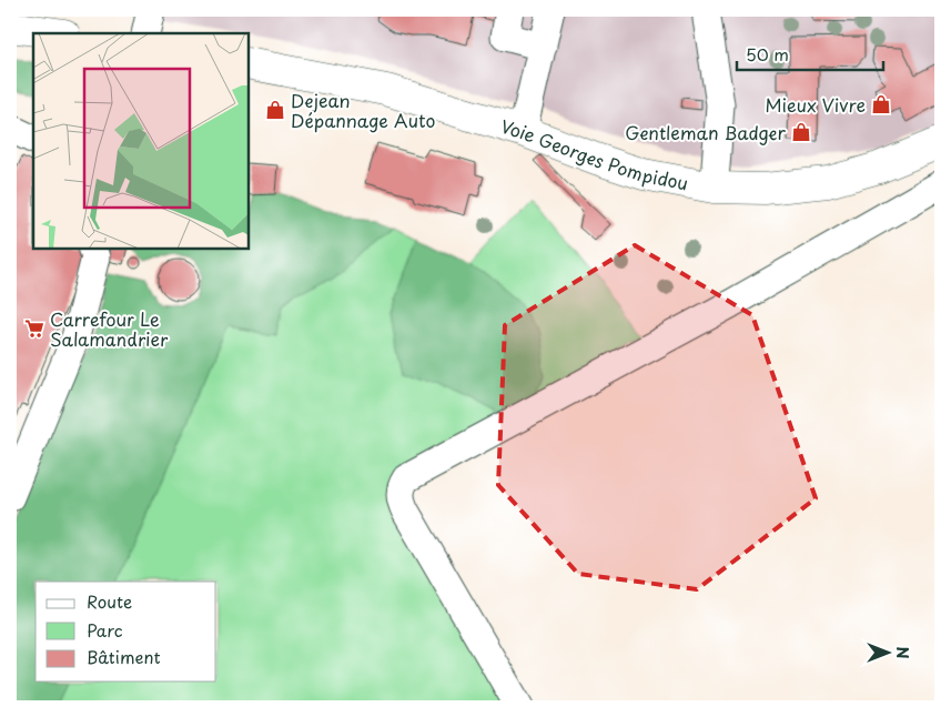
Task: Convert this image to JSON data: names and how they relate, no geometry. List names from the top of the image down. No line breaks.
{"streets":{"main road":["Voie Georges Pompidou"]},"places":{"shop":["Mieux Vivre","Dejean Dépannage Auto","Gentleman Badger"],"supermarket":["Carrefour Le Salamandrier"]},"legend":["Route","Parc","Bâtiment"],"scale_bar":"50 m","north":"right"}
